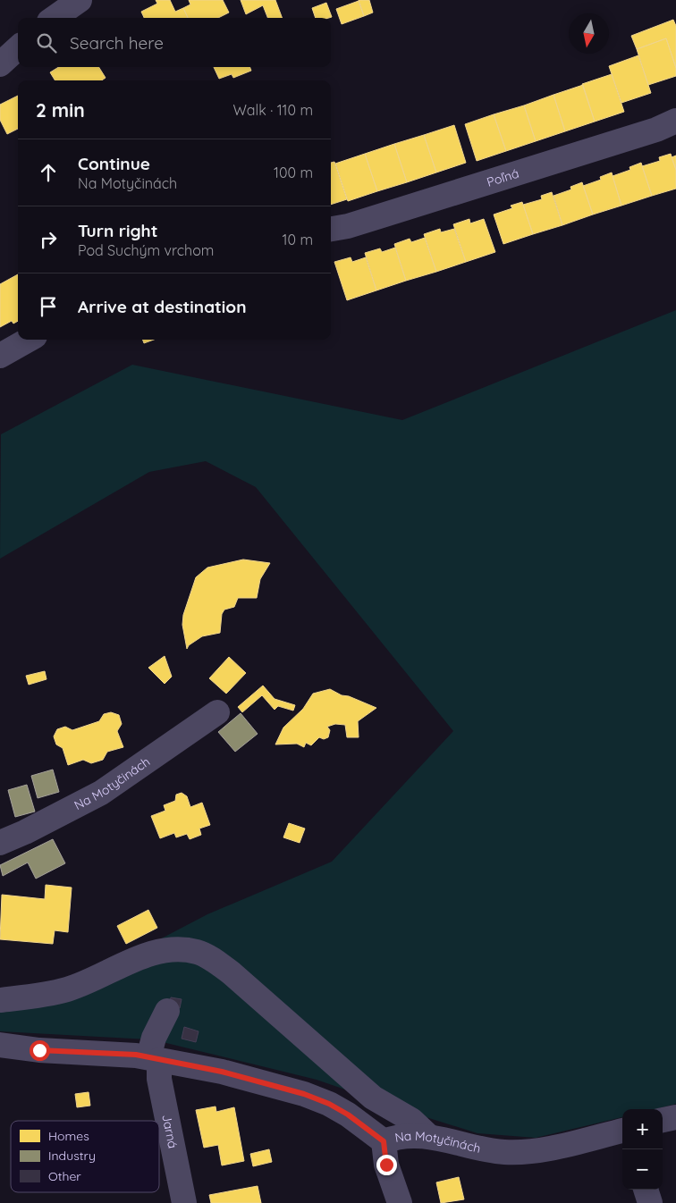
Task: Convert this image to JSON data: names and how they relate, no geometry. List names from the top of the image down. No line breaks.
{"streets":{"street":["Poľná","Na Motyčinách","Jarná"]},"crossings":[["Na Motyčinách","Jarná"]],"legend":["Homes","Industry","Other"],"north":"bottom","page":{"search":"Search here","heading":["2 min","Walk · 110 m"],"list":[["Continue","Na Motyčinách","100 m"],["Turn right","Pod Suchým vrchom","10 m"],"Arrive at destination"],"map_buttons":["+","−"]}}
